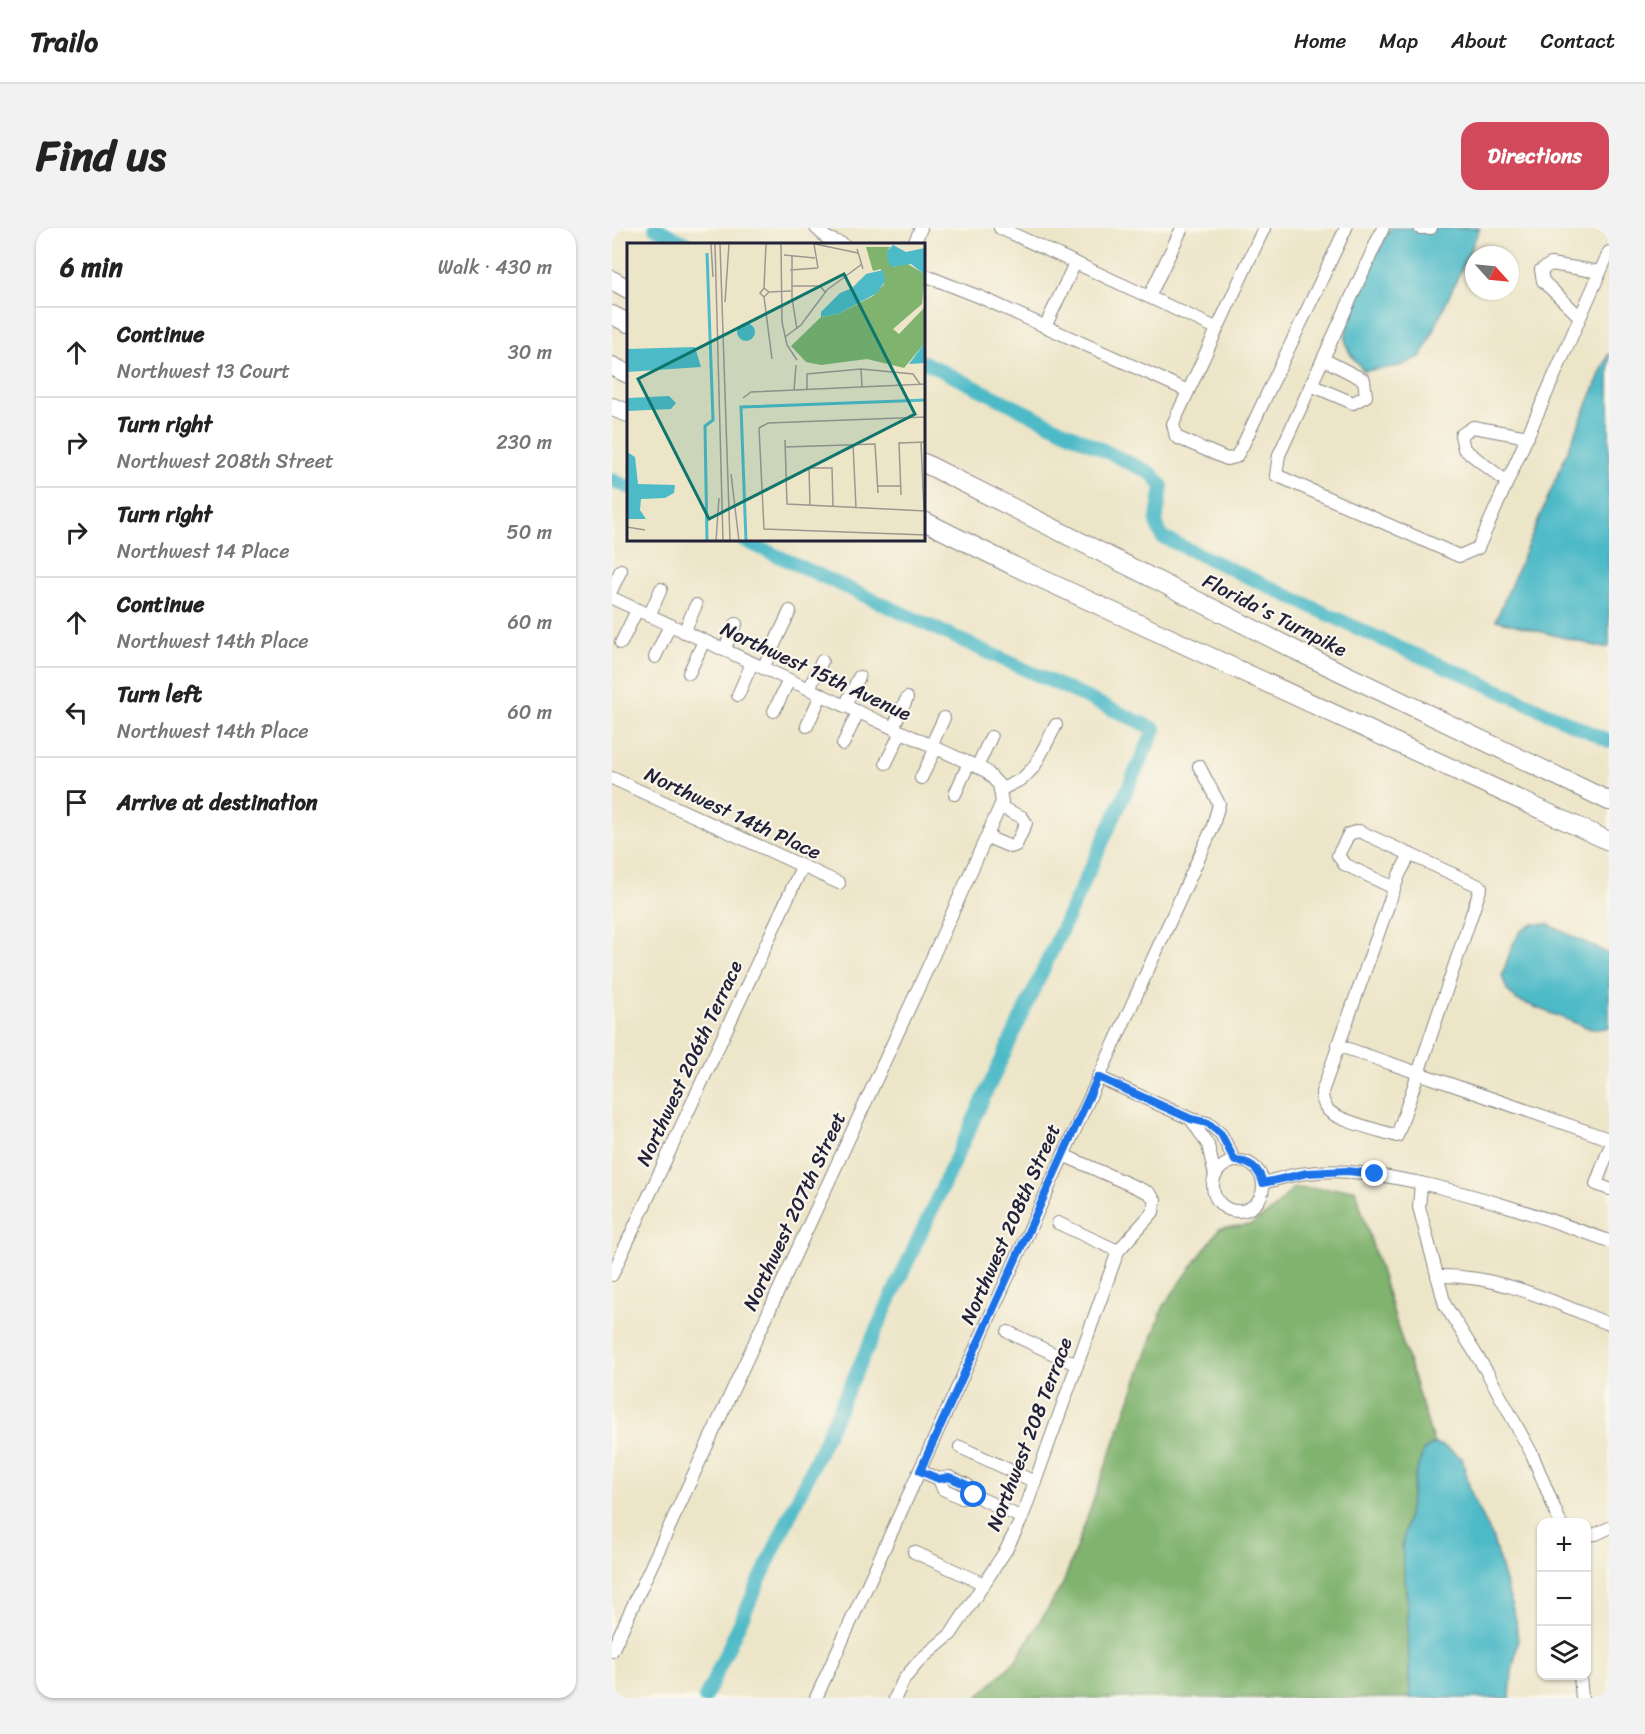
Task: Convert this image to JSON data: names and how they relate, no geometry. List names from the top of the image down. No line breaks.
{"streets":{"highway":["Florida's Turnpike"],"street":["Northwest 15th Avenue","Northwest 14th Place","Northwest 206th Terrace","Northwest 207th Street","Northwest 208th Street","Northwest 208 Terrace"]},"crossings":[["Northwest 15th Avenue","Northwest 207th Street"],["Northwest 14th Place","Northwest 206th Terrace"],["Northwest 208th Street","Northwest 208 Terrace"]],"north":"bottom right","page":{"header":"Trailo","nav":["Home","Map","About","Contact"],"title":"Find us","buttons":"Directions","heading":["6 min","Walk · 430 m"],"list":[["Continue","Northwest 13 Court","30 m"],["Turn right","Northwest 208th Street","230 m"],["Turn right","Northwest 14 Place","50 m"],["Continue","Northwest 14th Place","60 m"],["Turn left","Northwest 14th Place","60 m"],"Arrive at destination"],"map_buttons":["+","−"]}}
